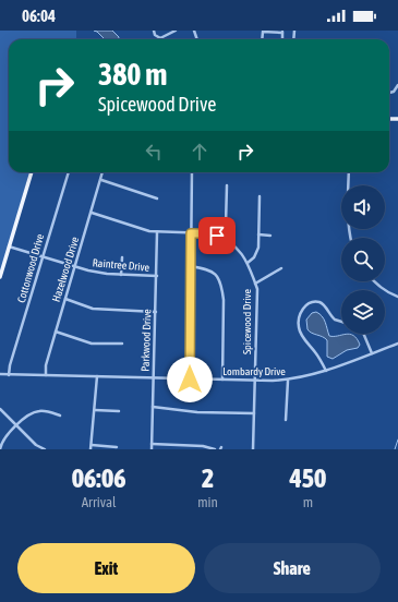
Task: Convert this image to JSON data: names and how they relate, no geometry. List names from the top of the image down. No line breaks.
{"streets":{"street":["Raintree Drive","Cottonwood Drive","Hazelwood Drive","Spicewood Drive","Parkwood Drive","Lombardy Drive"]},"crossings":[["Raintree Drive","Cottonwood Drive"],["Raintree Drive","Hazelwood Drive"],["Raintree Drive","Parkwood Drive"],["Cottonwood Drive","Lombardy Drive"],["Hazelwood Drive","Spicewood Drive"],["Hazelwood Drive","Lombardy Drive"],["Spicewood Drive","Parkwood Drive"],["Spicewood Drive","Lombardy Drive"],["Parkwood Drive","Lombardy Drive"]],"page":{"status":"06:04","turn":["380 m","Spicewood Drive"],"eta":["06:06","Arrival","2","min","450","m"],"buttons":["Exit","Share"]}}
